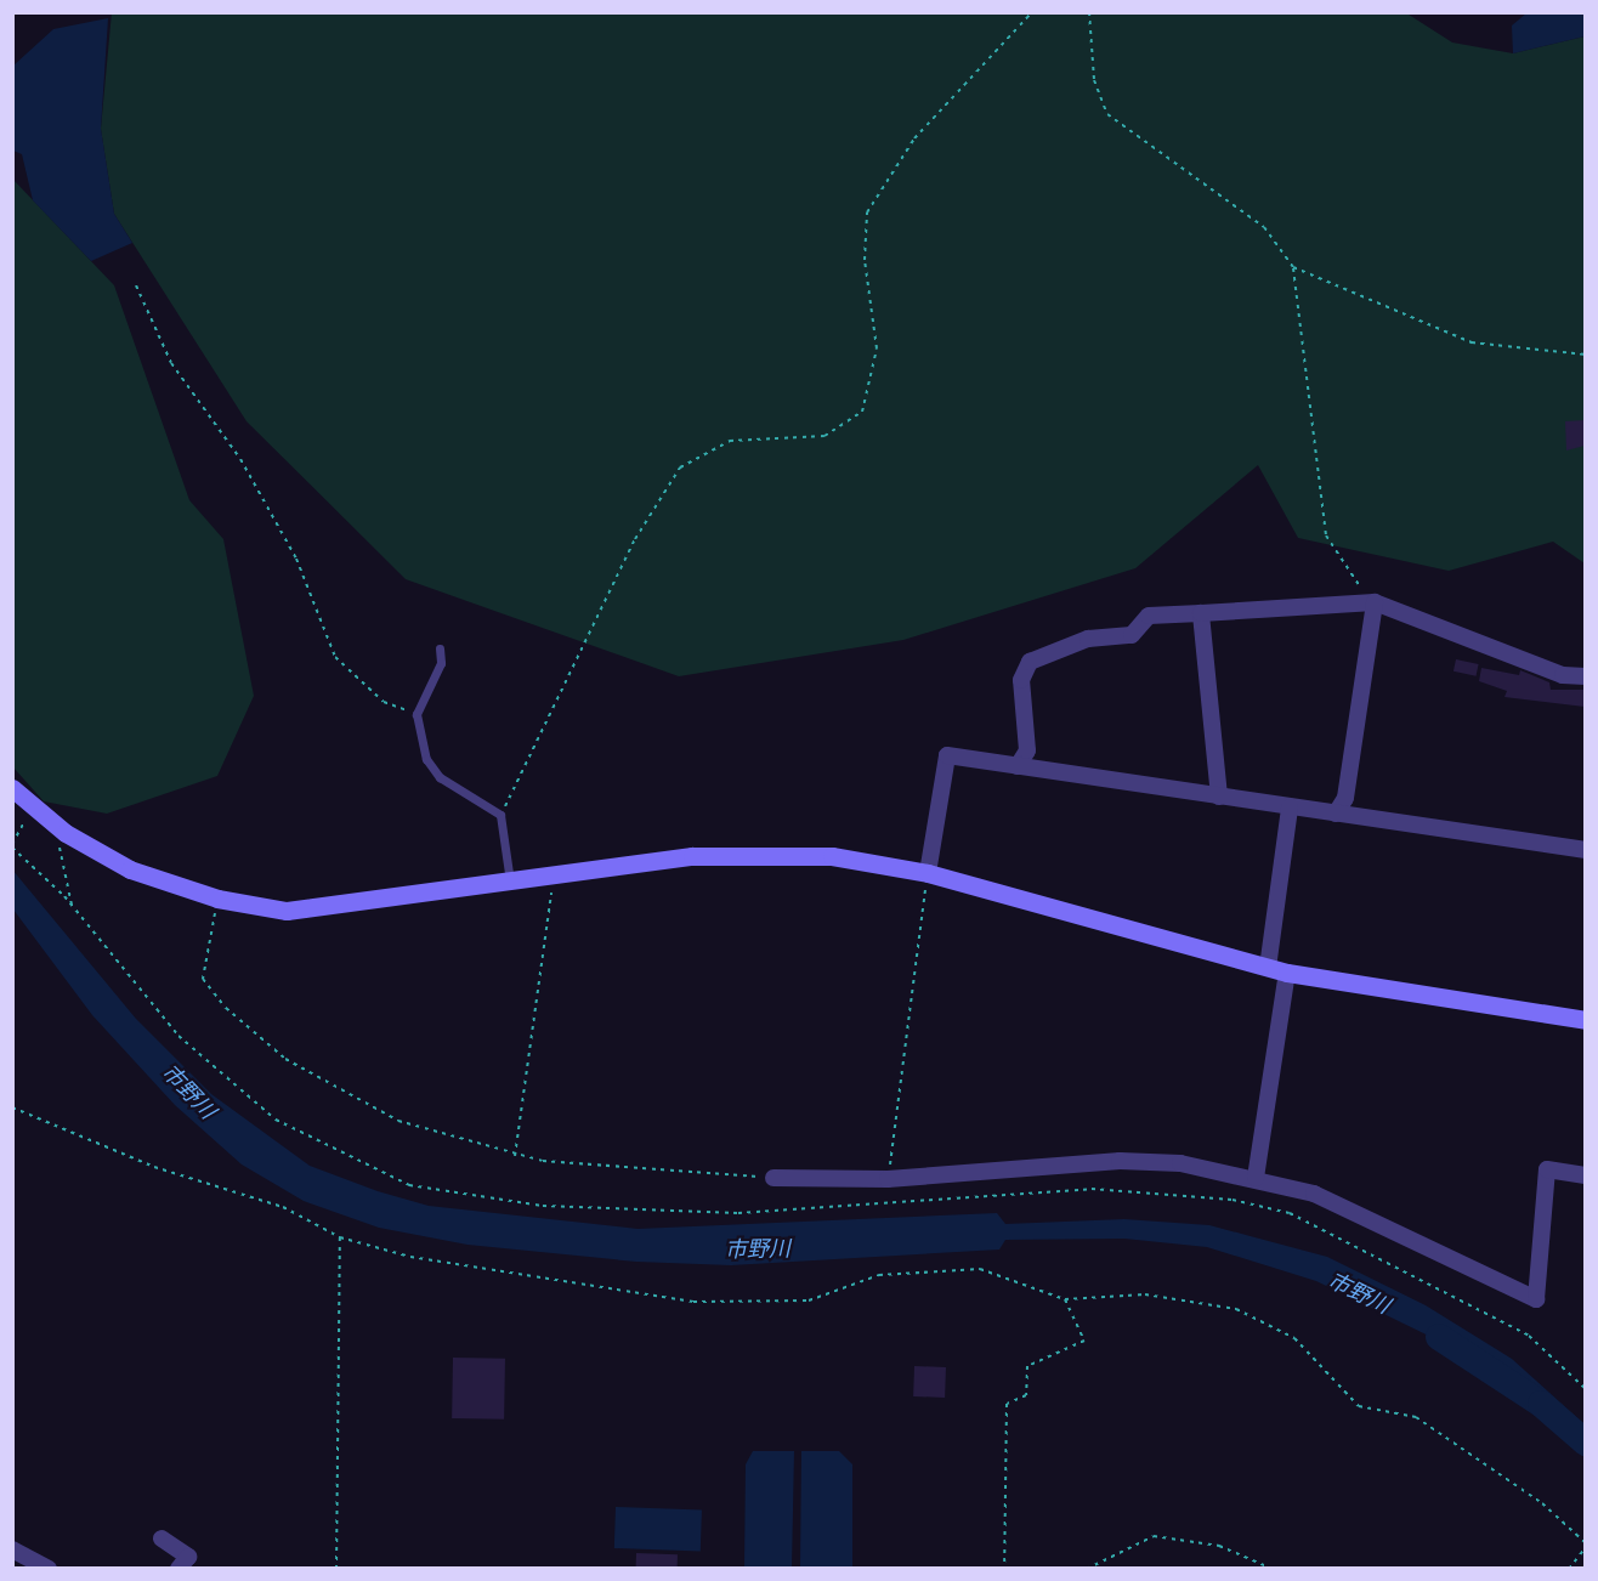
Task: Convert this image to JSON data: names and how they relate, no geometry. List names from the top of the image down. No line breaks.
{"water":["市野川"]}
